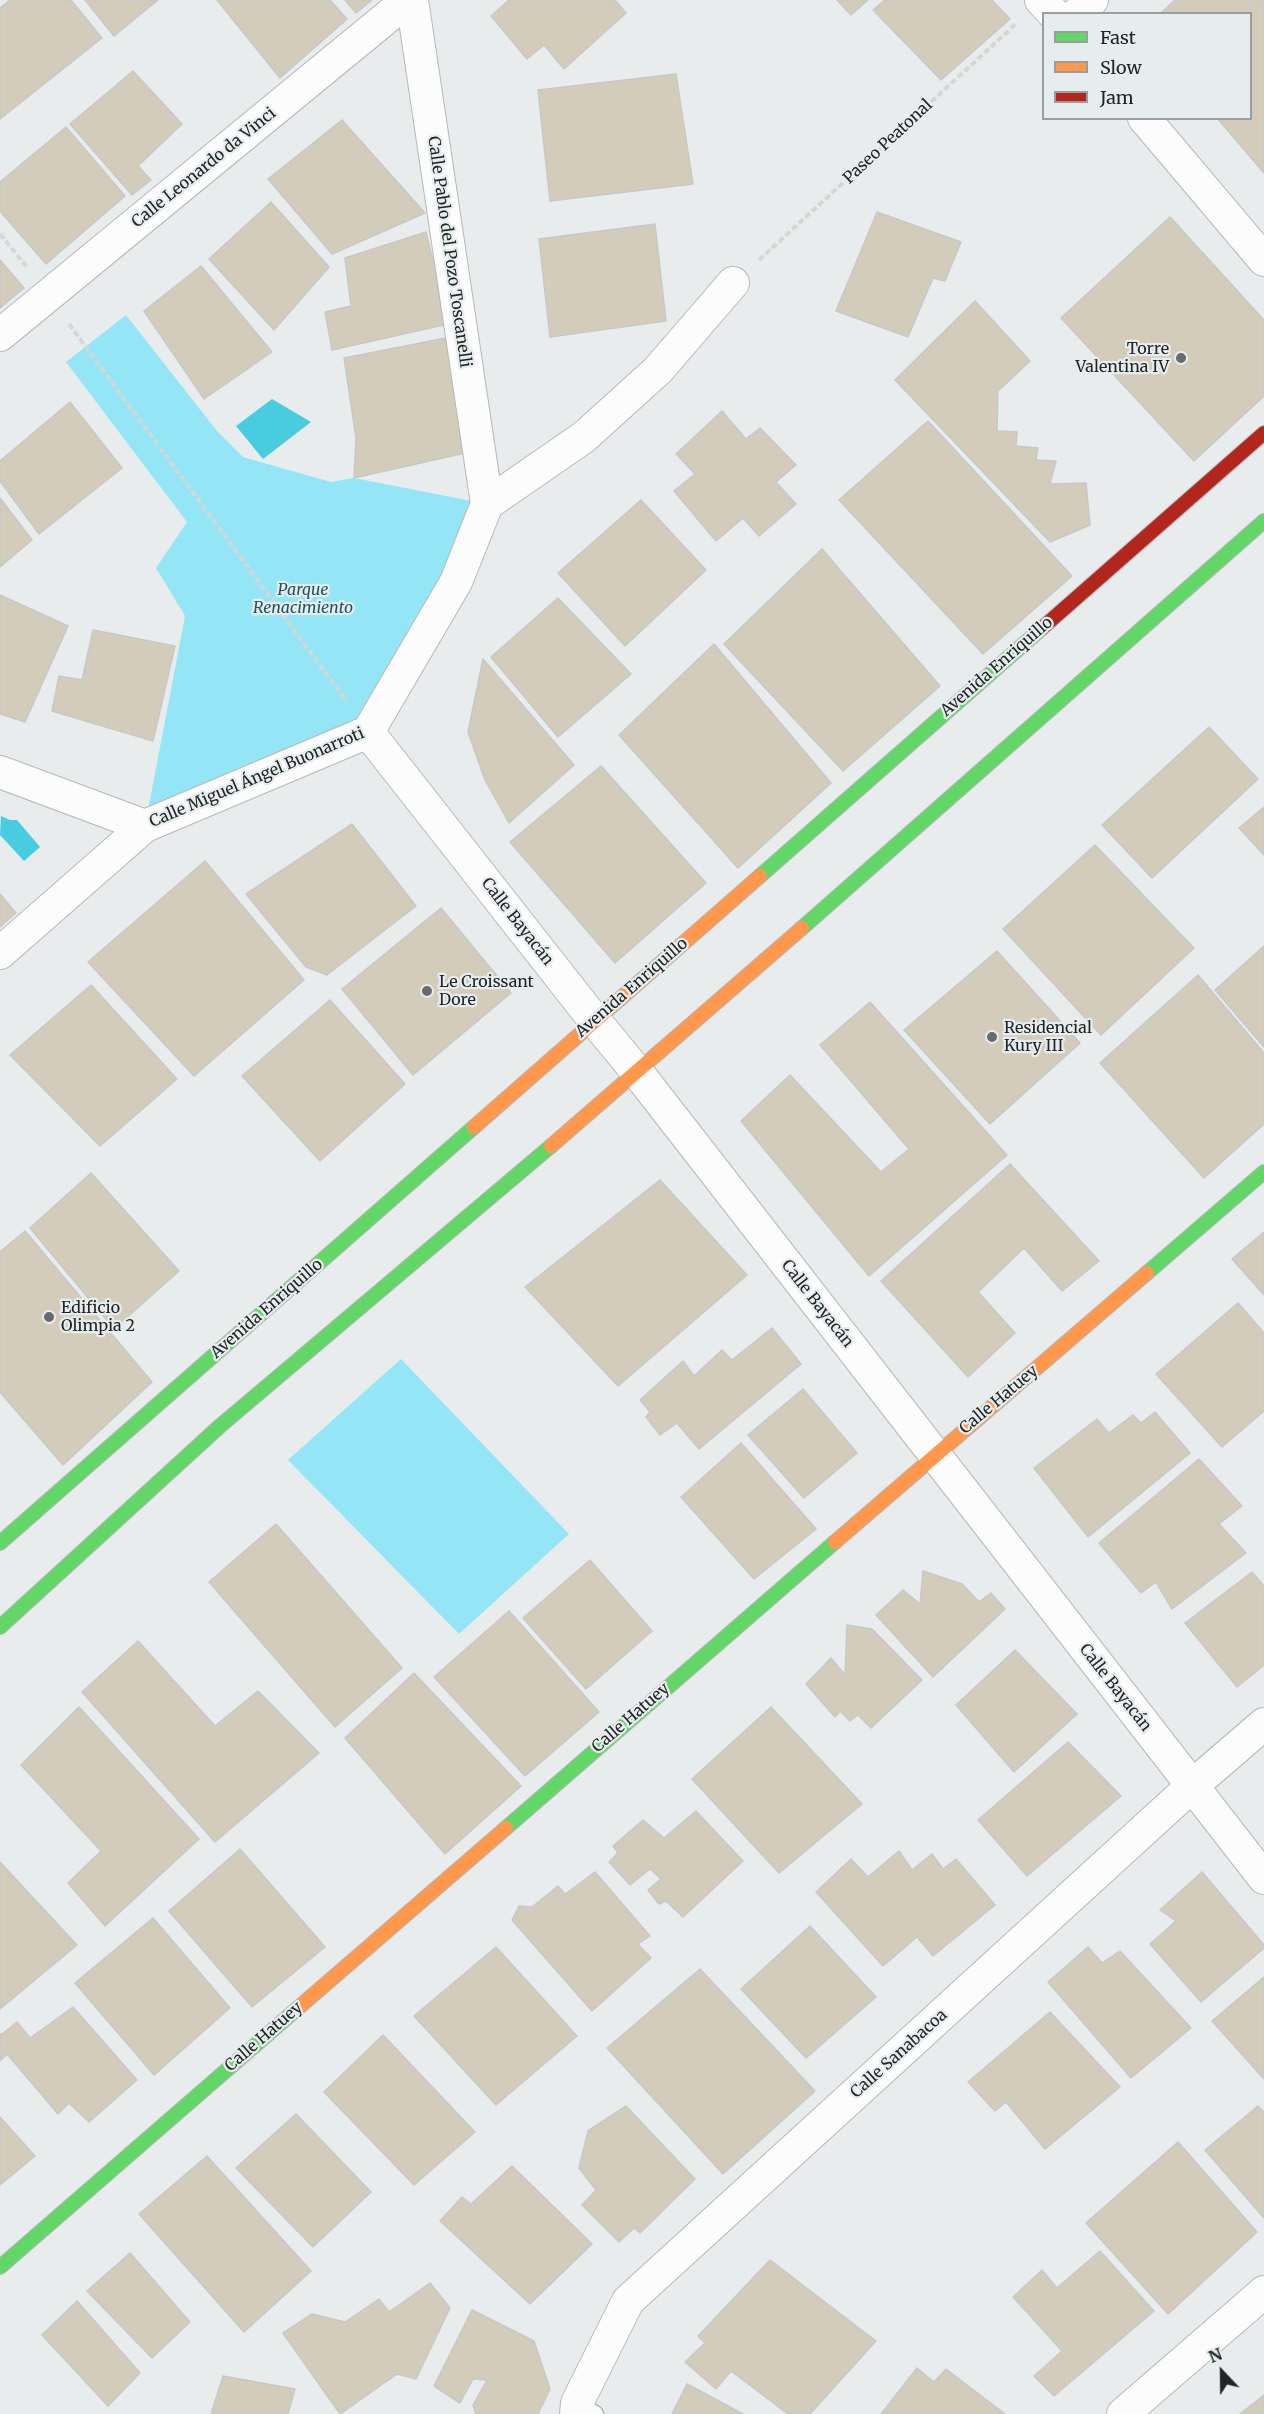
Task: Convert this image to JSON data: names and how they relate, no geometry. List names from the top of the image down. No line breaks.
{"streets":{"main road":["Avenida Enriquillo","Calle Hatuey"],"street":["Calle Leonardo da Vinci","Calle Pablo del Pozo Toscanelli","Calle Miguel Ángel Buonarroti","Calle Bayacán","Calle Sanabacoa"],"path":["Paseo Peatonal"]},"crossings":[["Calle Leonardo da Vinci","Calle Pablo del Pozo Toscanelli"],["Calle Pablo del Pozo Toscanelli","Calle Miguel Ángel Buonarroti"],["Avenida Enriquillo","Calle Bayacán"],["Calle Miguel Ángel Buonarroti","Calle Bayacán"],["Calle Bayacán","Calle Hatuey"],["Calle Bayacán","Calle Sanabacoa"]],"parks":["Parque Renacimiento"],"places":["Torre Valentina IV","Le Croissant Dore","Residencial Kury III","Edificio Olimpia 2"],"legend":["Fast","Slow","Jam"],"north":"top"}
